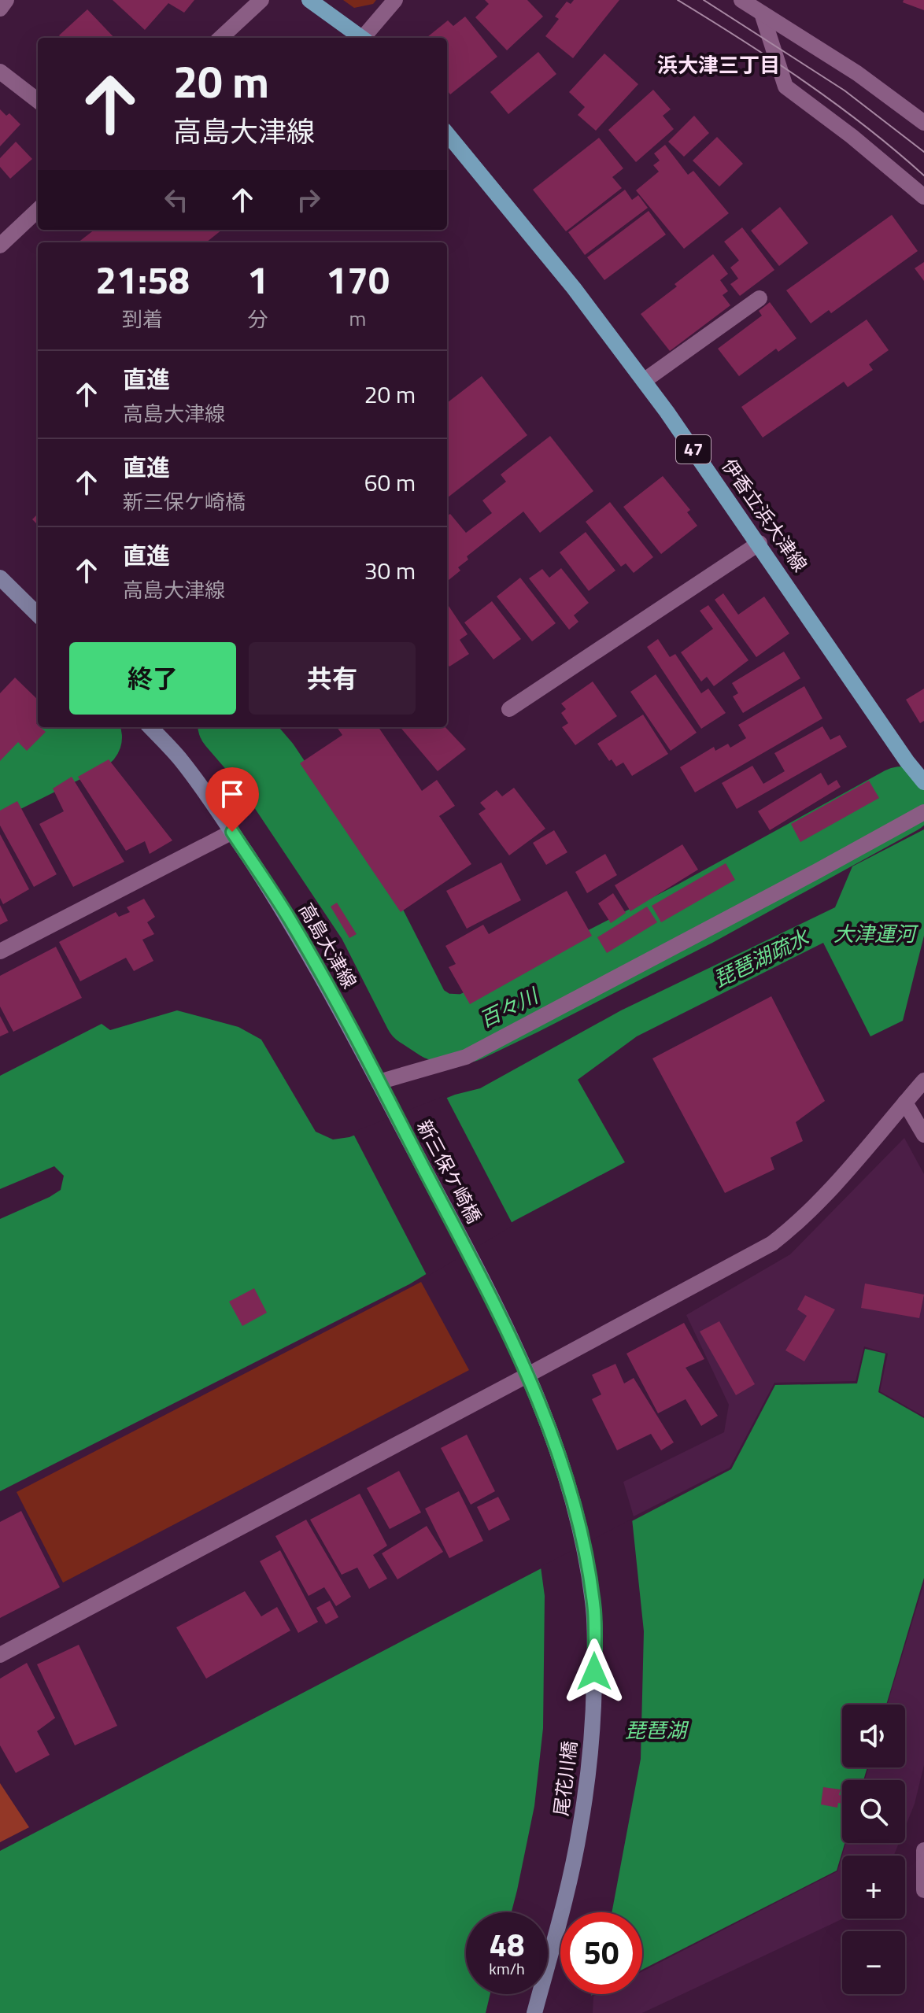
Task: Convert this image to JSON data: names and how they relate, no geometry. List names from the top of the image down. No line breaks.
{"streets":{"main road":["47","伊香立浜大津線","高島大津線","新三保ケ崎橋","尾花川橋"]},"crossings":[["高島大津線","新三保ケ崎橋"],["新三保ケ崎橋","尾花川橋"]],"districts":["浜大津三丁目"],"water":["大津運河","琵琶湖疏水","百々川","琵琶湖"],"page":{"turn":["20 m","高島大津線"],"eta":["21:58","到着","1","分","170","m"],"list":[{"name":"直進","note":"高島大津線","value":"20 m"},{"name":"直進","note":"新三保ケ崎橋","value":"60 m"},{"name":"直進","note":"高島大津線","value":"30 m"}],"buttons":["終了","共有"],"map_buttons":["+","−"],"speed":"48 km/h","limit":"50"}}
